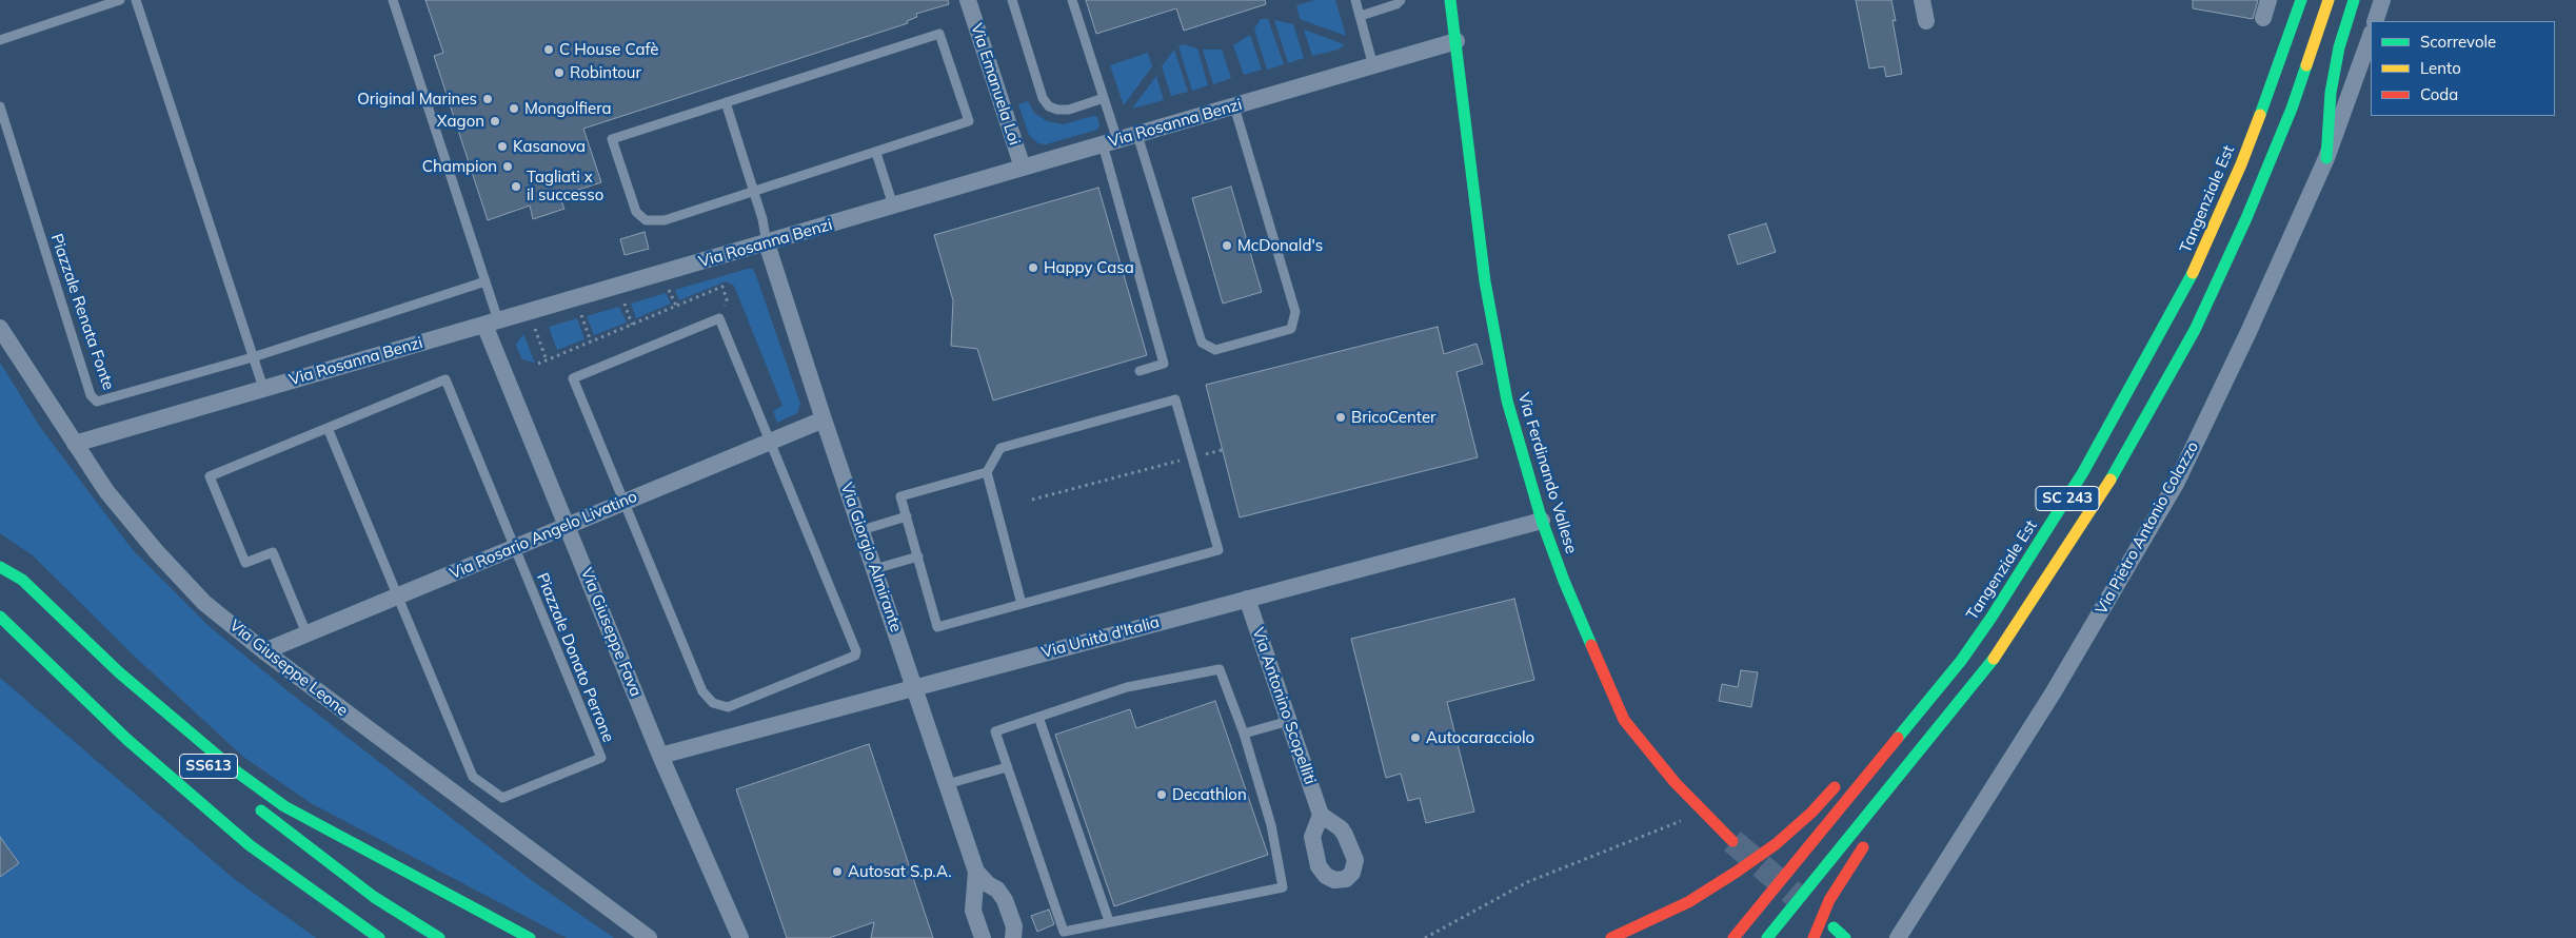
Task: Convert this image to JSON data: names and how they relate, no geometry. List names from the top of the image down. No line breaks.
{"streets":{"main road":["Tangenziale Est","Via Ferdinando Vallese","SC 243","SS613"],"street":["Via Emanuela Loi","Via Rosanna Benzi","Via Pietro Antonio Colazzo","Via Rosario Angelo Livatino","Via Giorgio Almirante","Via Giuseppe Fava","Via Unità d'Italia","Via Giuseppe Leone","Via Antonino Scopelliti"],"lane":["Piazzale Renata Fonte","Piazzale Donato Perrone"]},"crossings":[["Via Emanuela Loi","Via Rosanna Benzi"],["Via Rosanna Benzi","Via Ferdinando Vallese"],["Via Rosanna Benzi","Via Giorgio Almirante"],["Via Rosanna Benzi","Via Giuseppe Fava"],["Via Rosanna Benzi","Via Giuseppe Leone"],["Via Ferdinando Vallese","Via Unità d'Italia"],["Via Rosario Angelo Livatino","Via Giorgio Almirante"],["Via Rosario Angelo Livatino","Via Giuseppe Fava"],["Via Rosario Angelo Livatino","Piazzale Donato Perrone"],["Via Rosario Angelo Livatino","Via Giuseppe Leone"],["Via Giorgio Almirante","Via Unità d'Italia"],["Via Giuseppe Fava","Via Unità d'Italia"],["Via Unità d'Italia","Via Antonino Scopelliti"]],"places":["C House Cafè","Robintour","Original Marines","Mongolfiera","Xagon","Kasanova","Champion","Tagliati x il successo","McDonald's","Happy Casa","BricoCenter","Autocaracciolo","Decathlon","Autosat S.p.A."],"legend":["Scorrevole","Lento","Coda"]}
